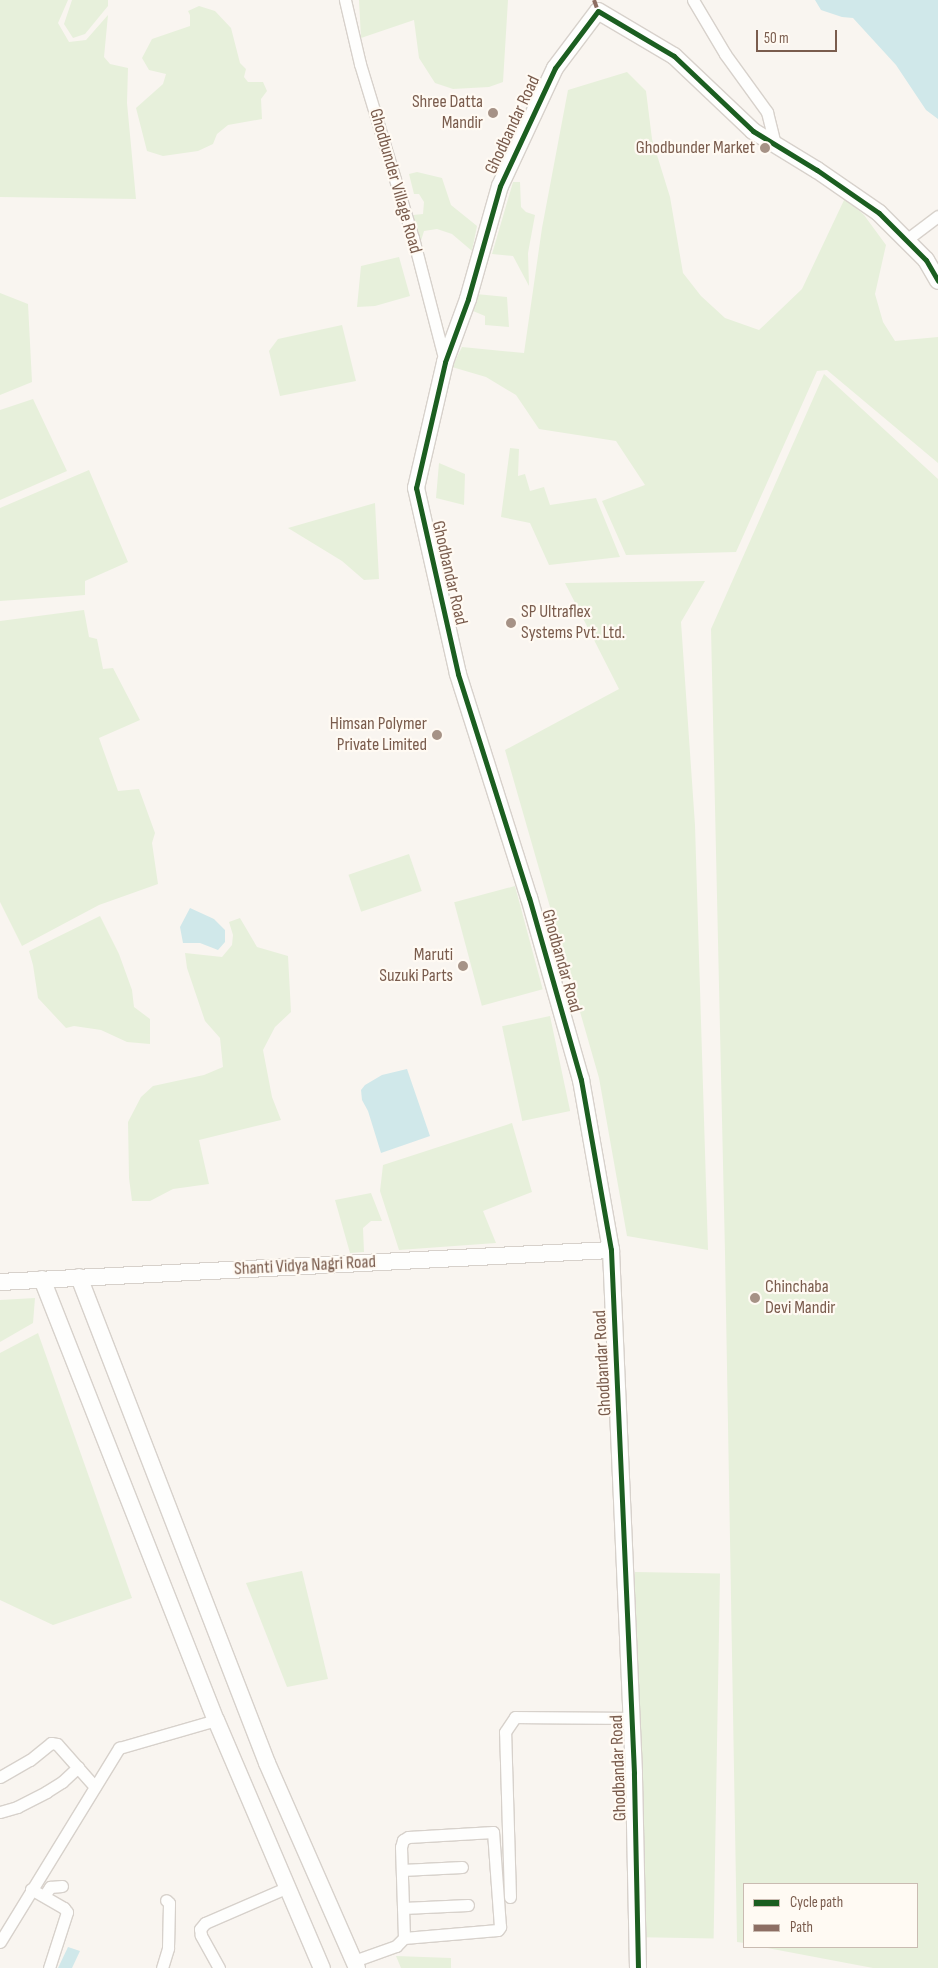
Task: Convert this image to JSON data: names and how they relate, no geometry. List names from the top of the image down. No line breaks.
{"streets":{"street":["Ghodbandar Road","Ghodbunder Village Road","Shanti Vidya Nagri Road"]},"crossings":[["Ghodbandar Road","Ghodbunder Village Road"],["Ghodbandar Road","Shanti Vidya Nagri Road"]],"places":["Shree Datta Mandir","Ghodbunder Market","SP Ultraflex Systems Pvt. Ltd.","Himsan Polymer Private Limited","Maruti Suzuki Parts","Chinchaba Devi Mandir"],"legend":["Cycle path","Path"],"scale_bar":"50 m"}
